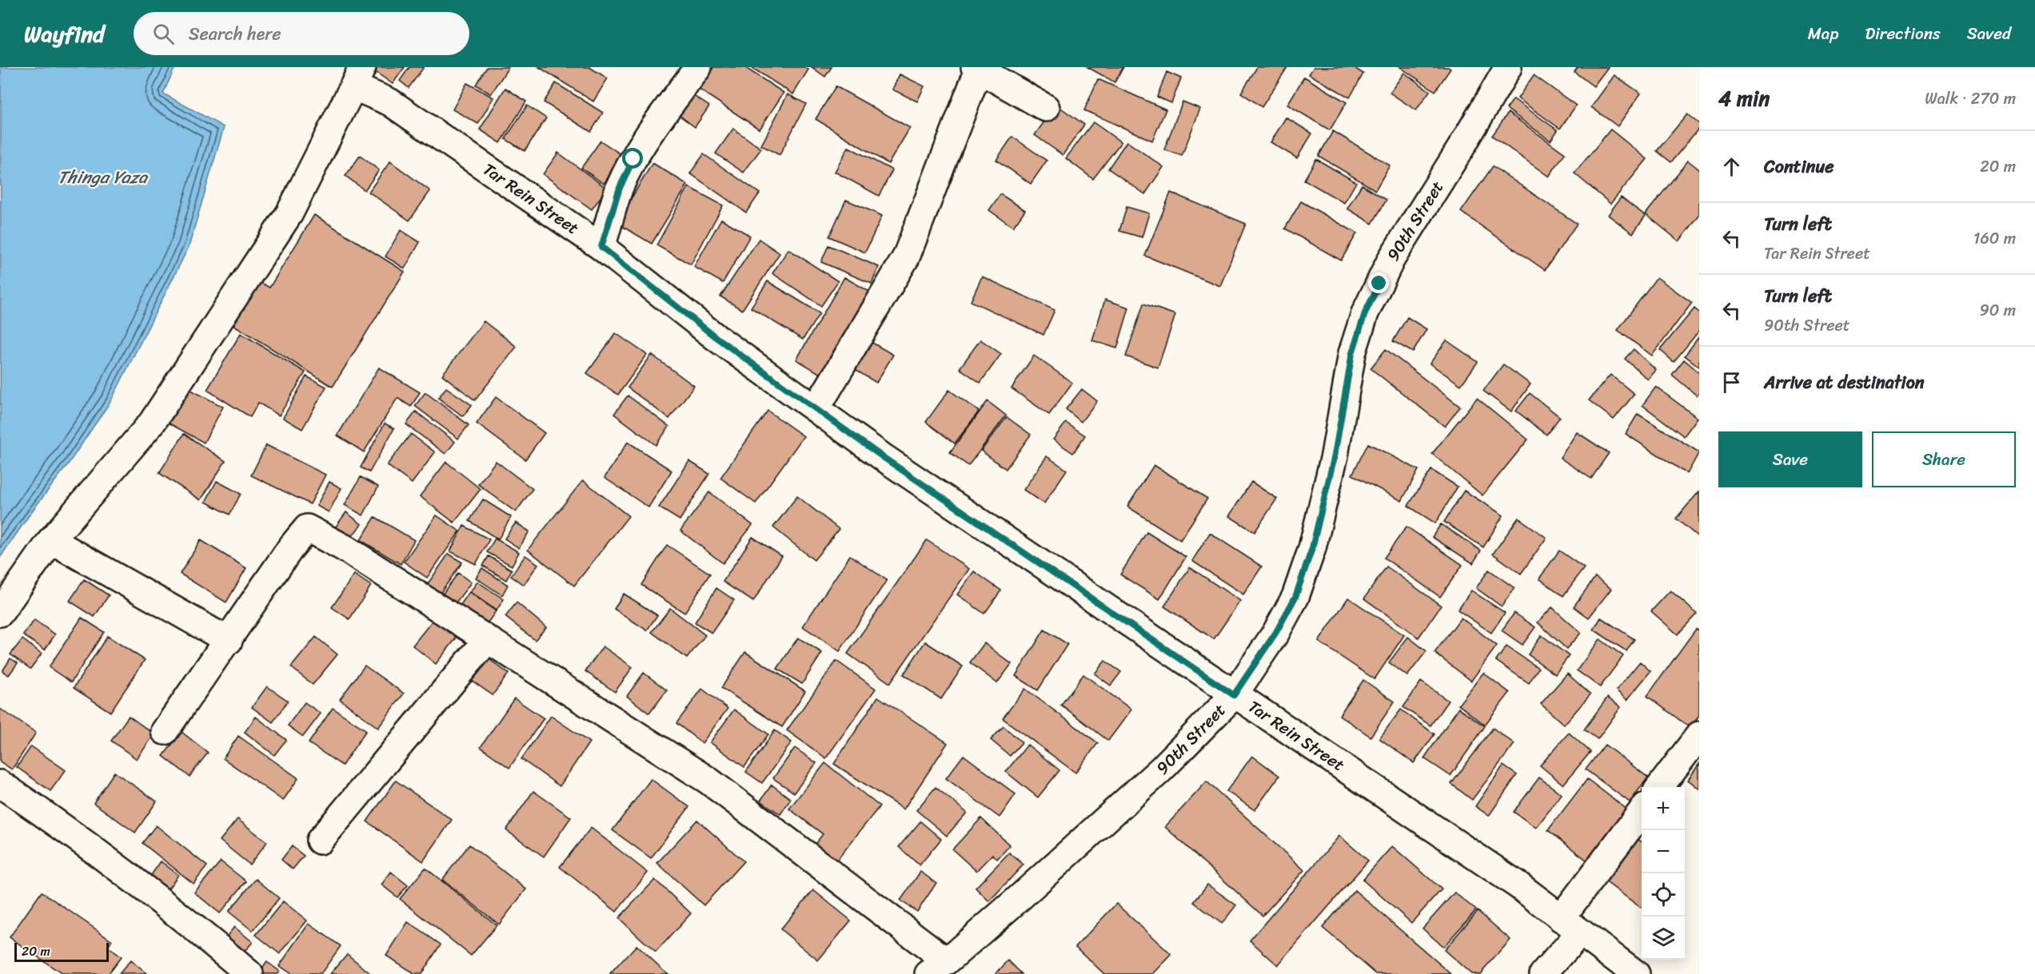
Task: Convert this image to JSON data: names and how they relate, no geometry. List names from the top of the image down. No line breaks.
{"streets":{"street":["Tar Rein Street","90th Street"]},"crossings":[["Tar Rein Street","90th Street"]],"water":["Thinga Yaza"],"scale_bar":"20 m","page":{"header":"Wayfind","search":"Search here","nav":["Map","Directions","Saved"],"heading":["4 min","Walk · 270 m"],"list":[["Continue","20 m"],["Turn left","Tar Rein Street","160 m"],["Turn left","90th Street","90 m"],"Arrive at destination"],"buttons":["Save","Share"],"map_buttons":["+","−"],"scale":"20 m"}}
